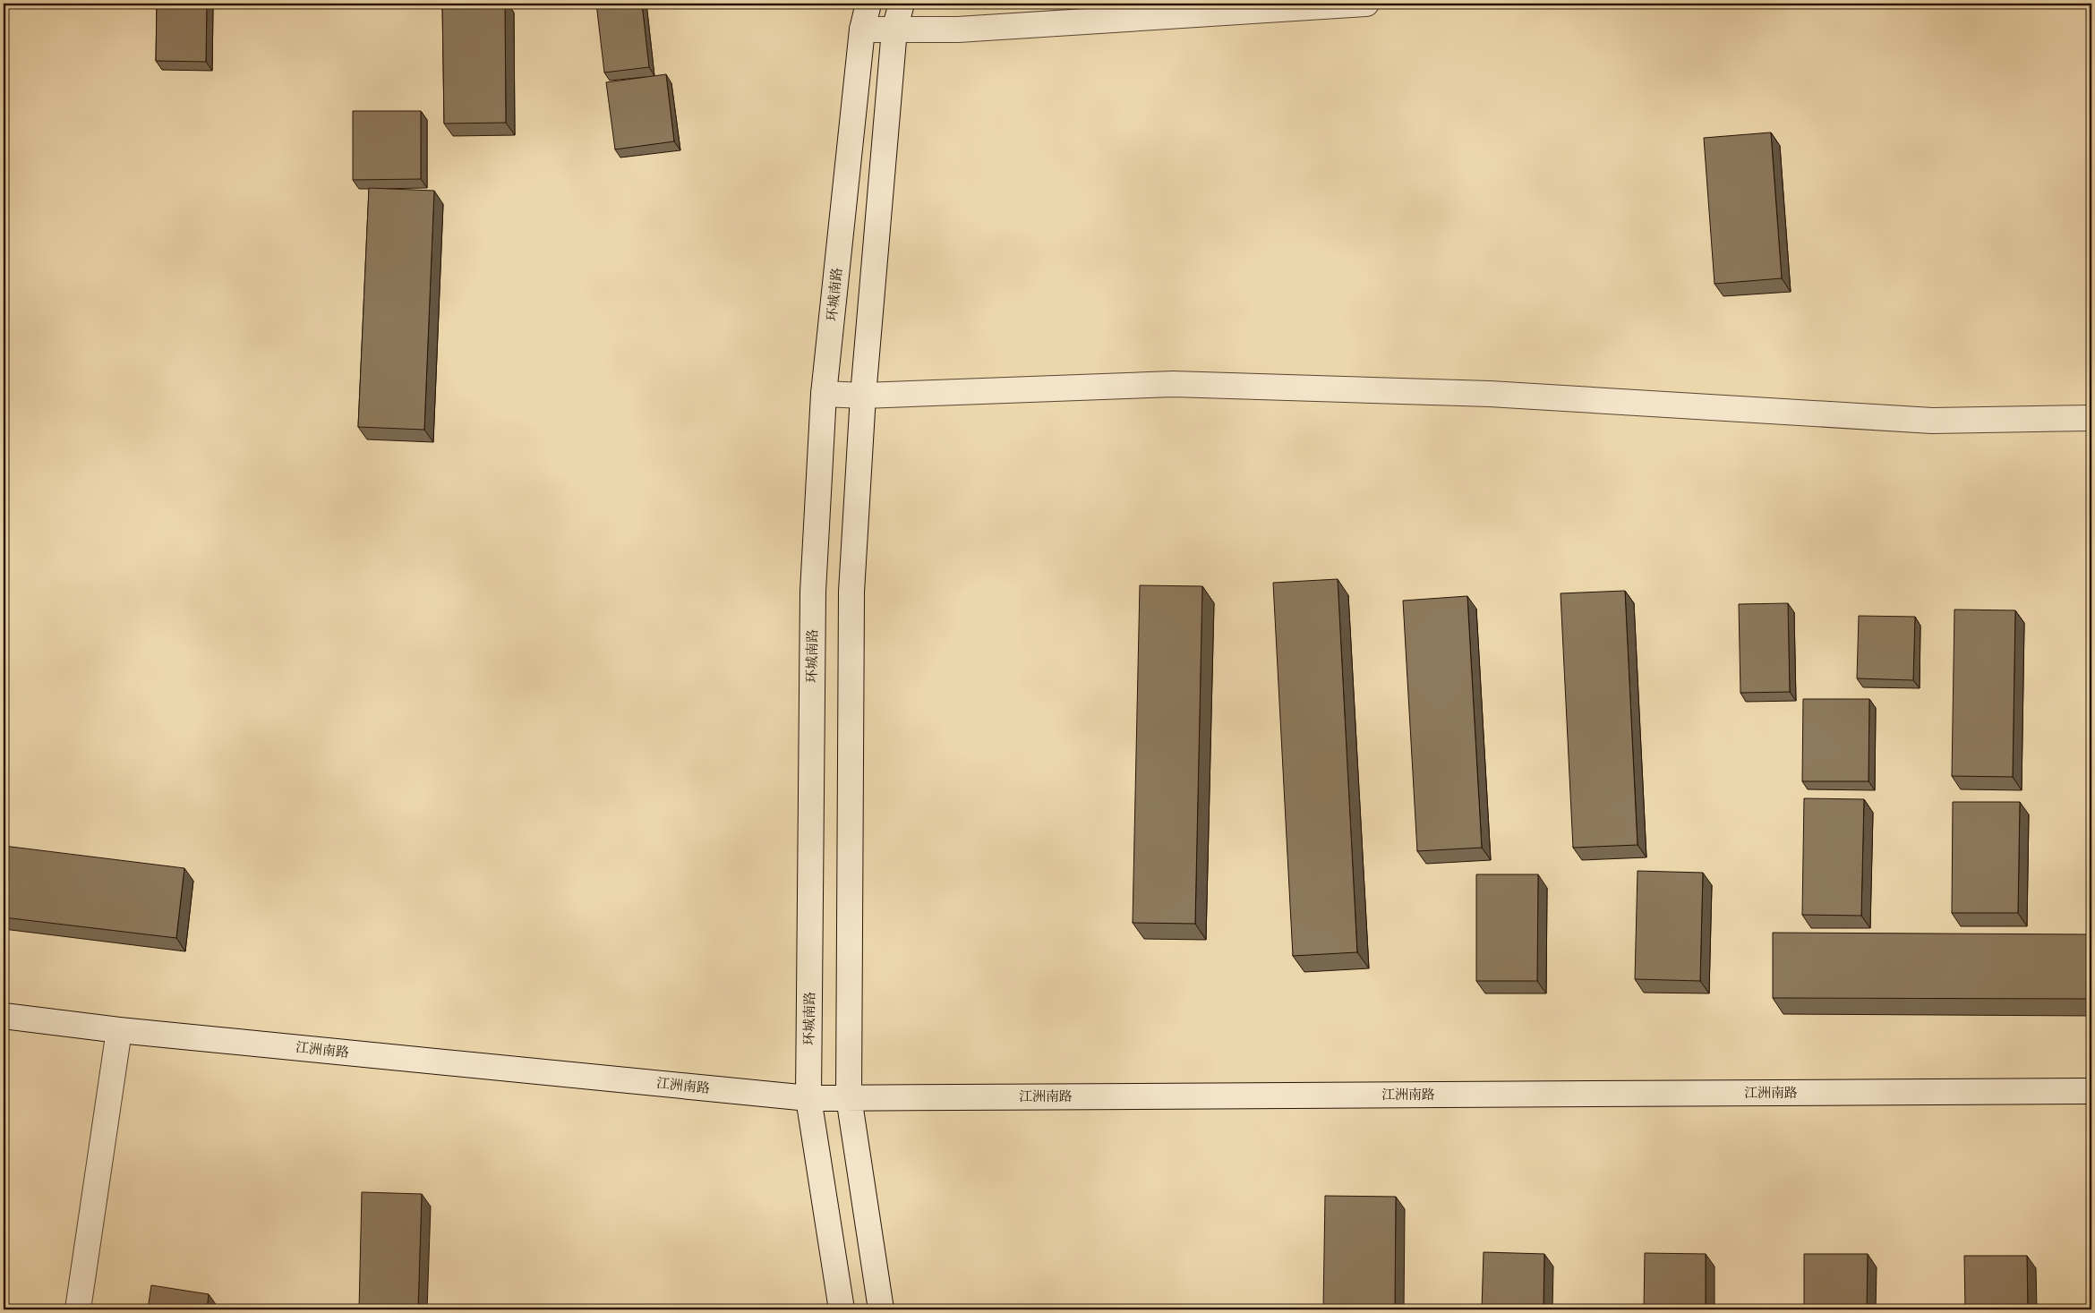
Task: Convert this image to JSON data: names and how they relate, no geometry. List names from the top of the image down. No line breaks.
{"streets":{"main road":["环城南路","江洲南路"]},"crossings":[["环城南路","江洲南路"]]}
